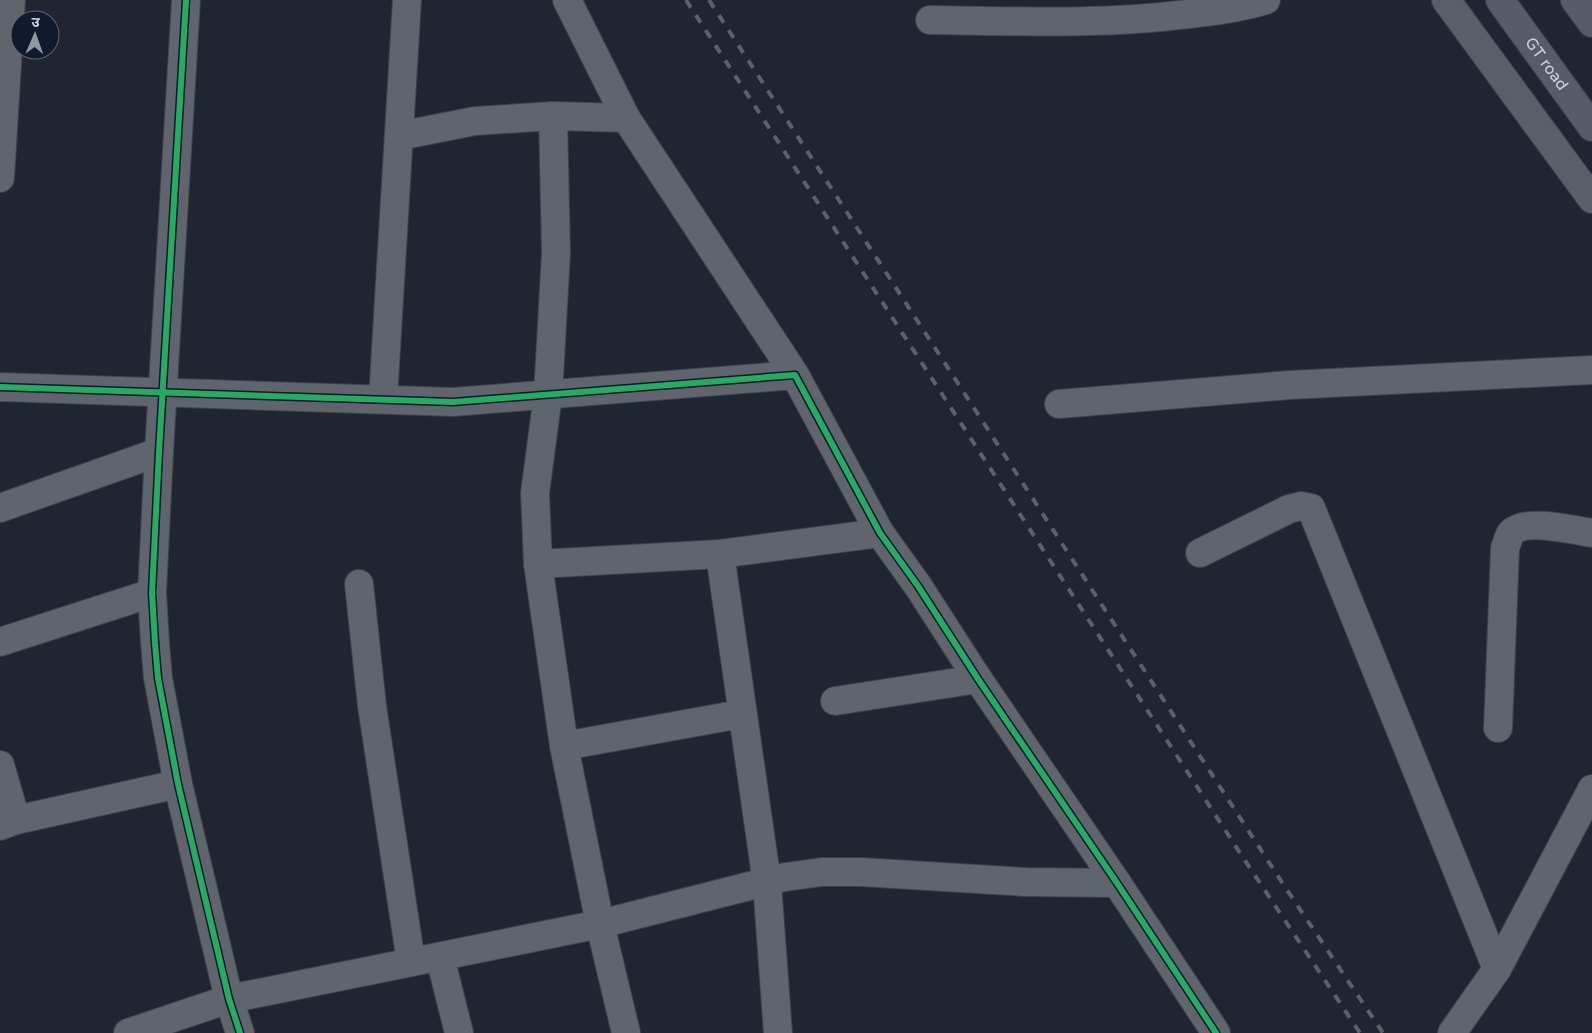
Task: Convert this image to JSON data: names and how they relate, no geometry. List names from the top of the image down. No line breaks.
{"streets":{"highway":["GT road"]},"north":"top"}
